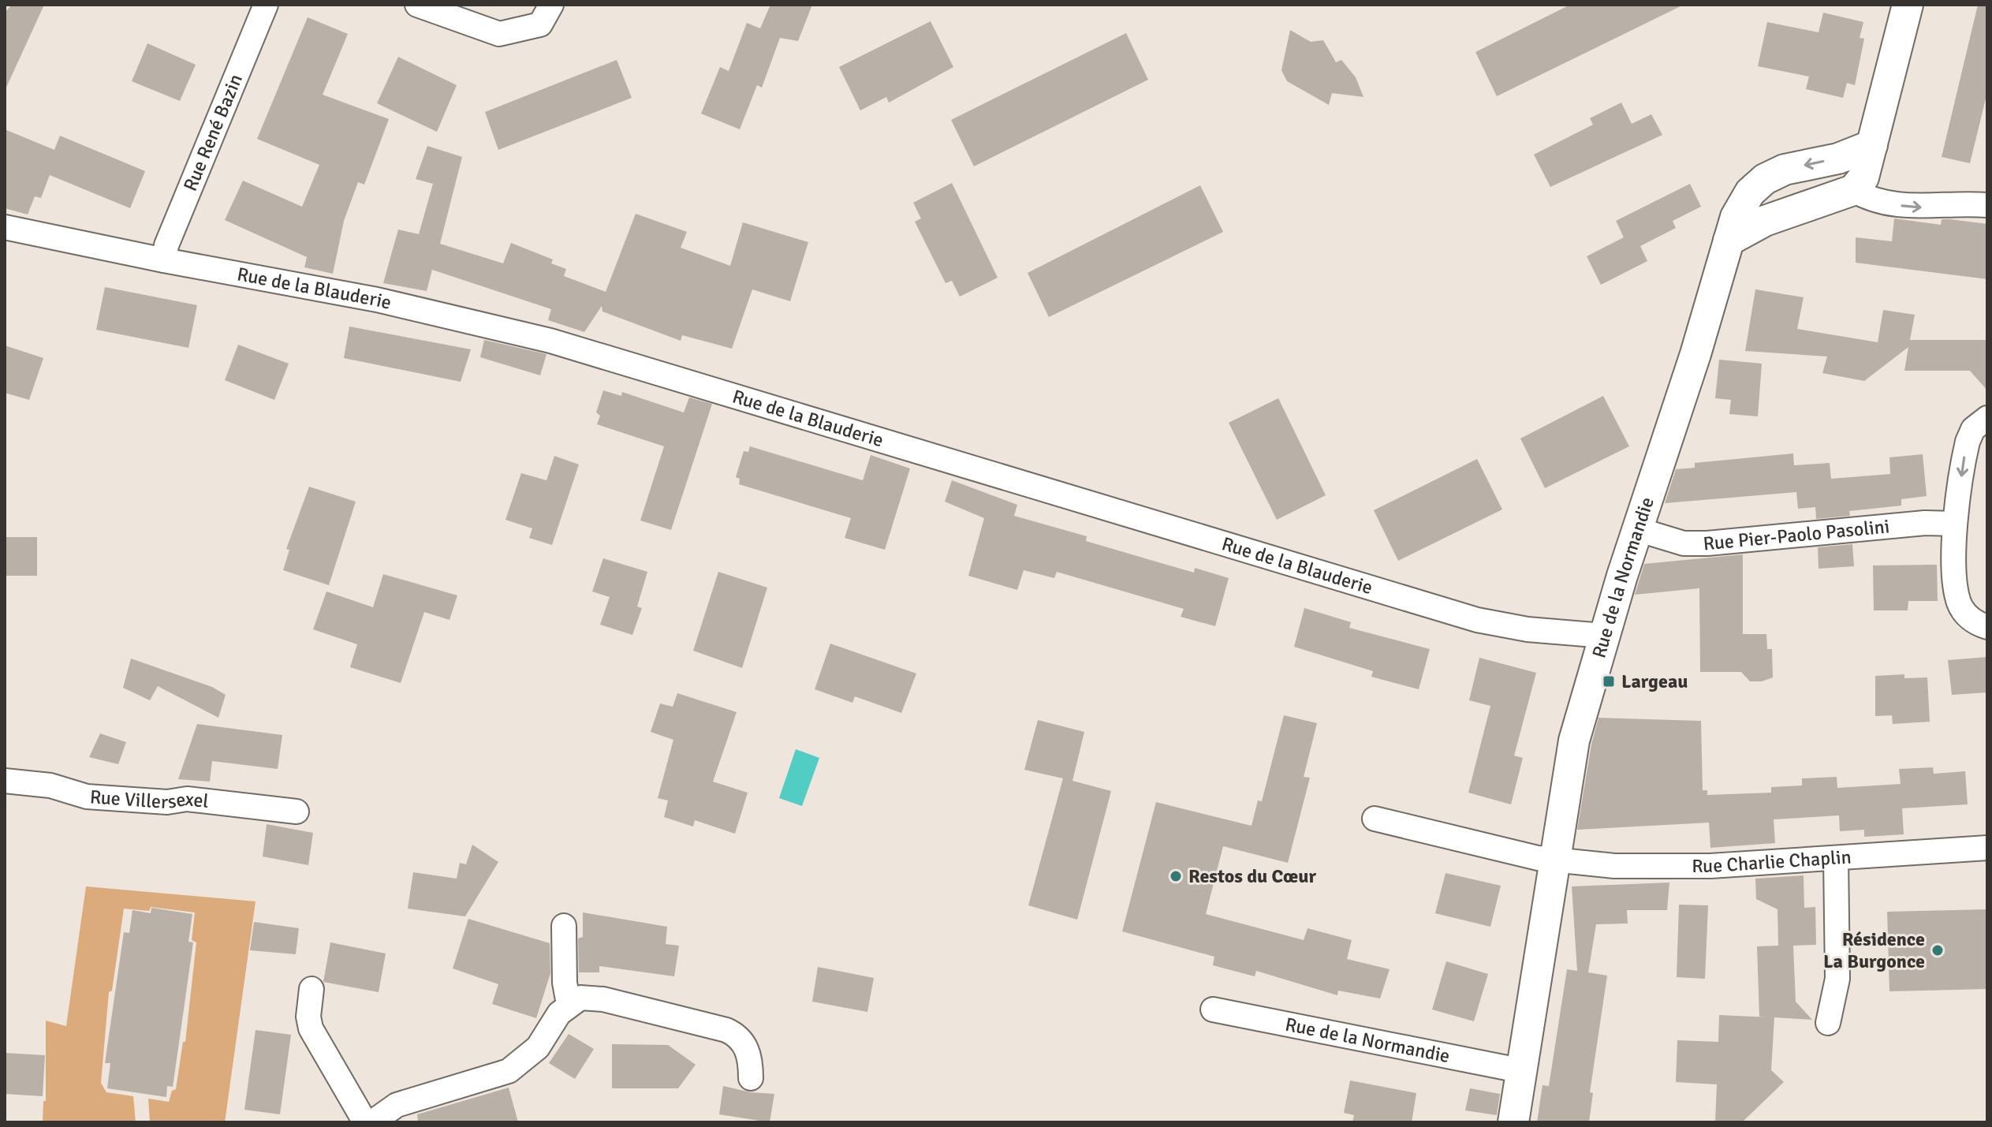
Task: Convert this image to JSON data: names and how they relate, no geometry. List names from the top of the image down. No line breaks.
{"streets":{"street":["Rue René Bazin","Rue de la Blauderie","Rue Pier-Paolo Pasolini","Rue de la Normandie","Rue Villersexel","Rue Charlie Chaplin"]},"crossings":[["Rue René Bazin","Rue de la Blauderie"],["Rue de la Blauderie","Rue de la Normandie"],["Rue Pier-Paolo Pasolini","Rue de la Normandie"],["Rue de la Normandie","Rue Charlie Chaplin"]],"places":{"transit":["Largeau"],"other":["Restos du Cœur","Résidence La Burgonce"]}}
